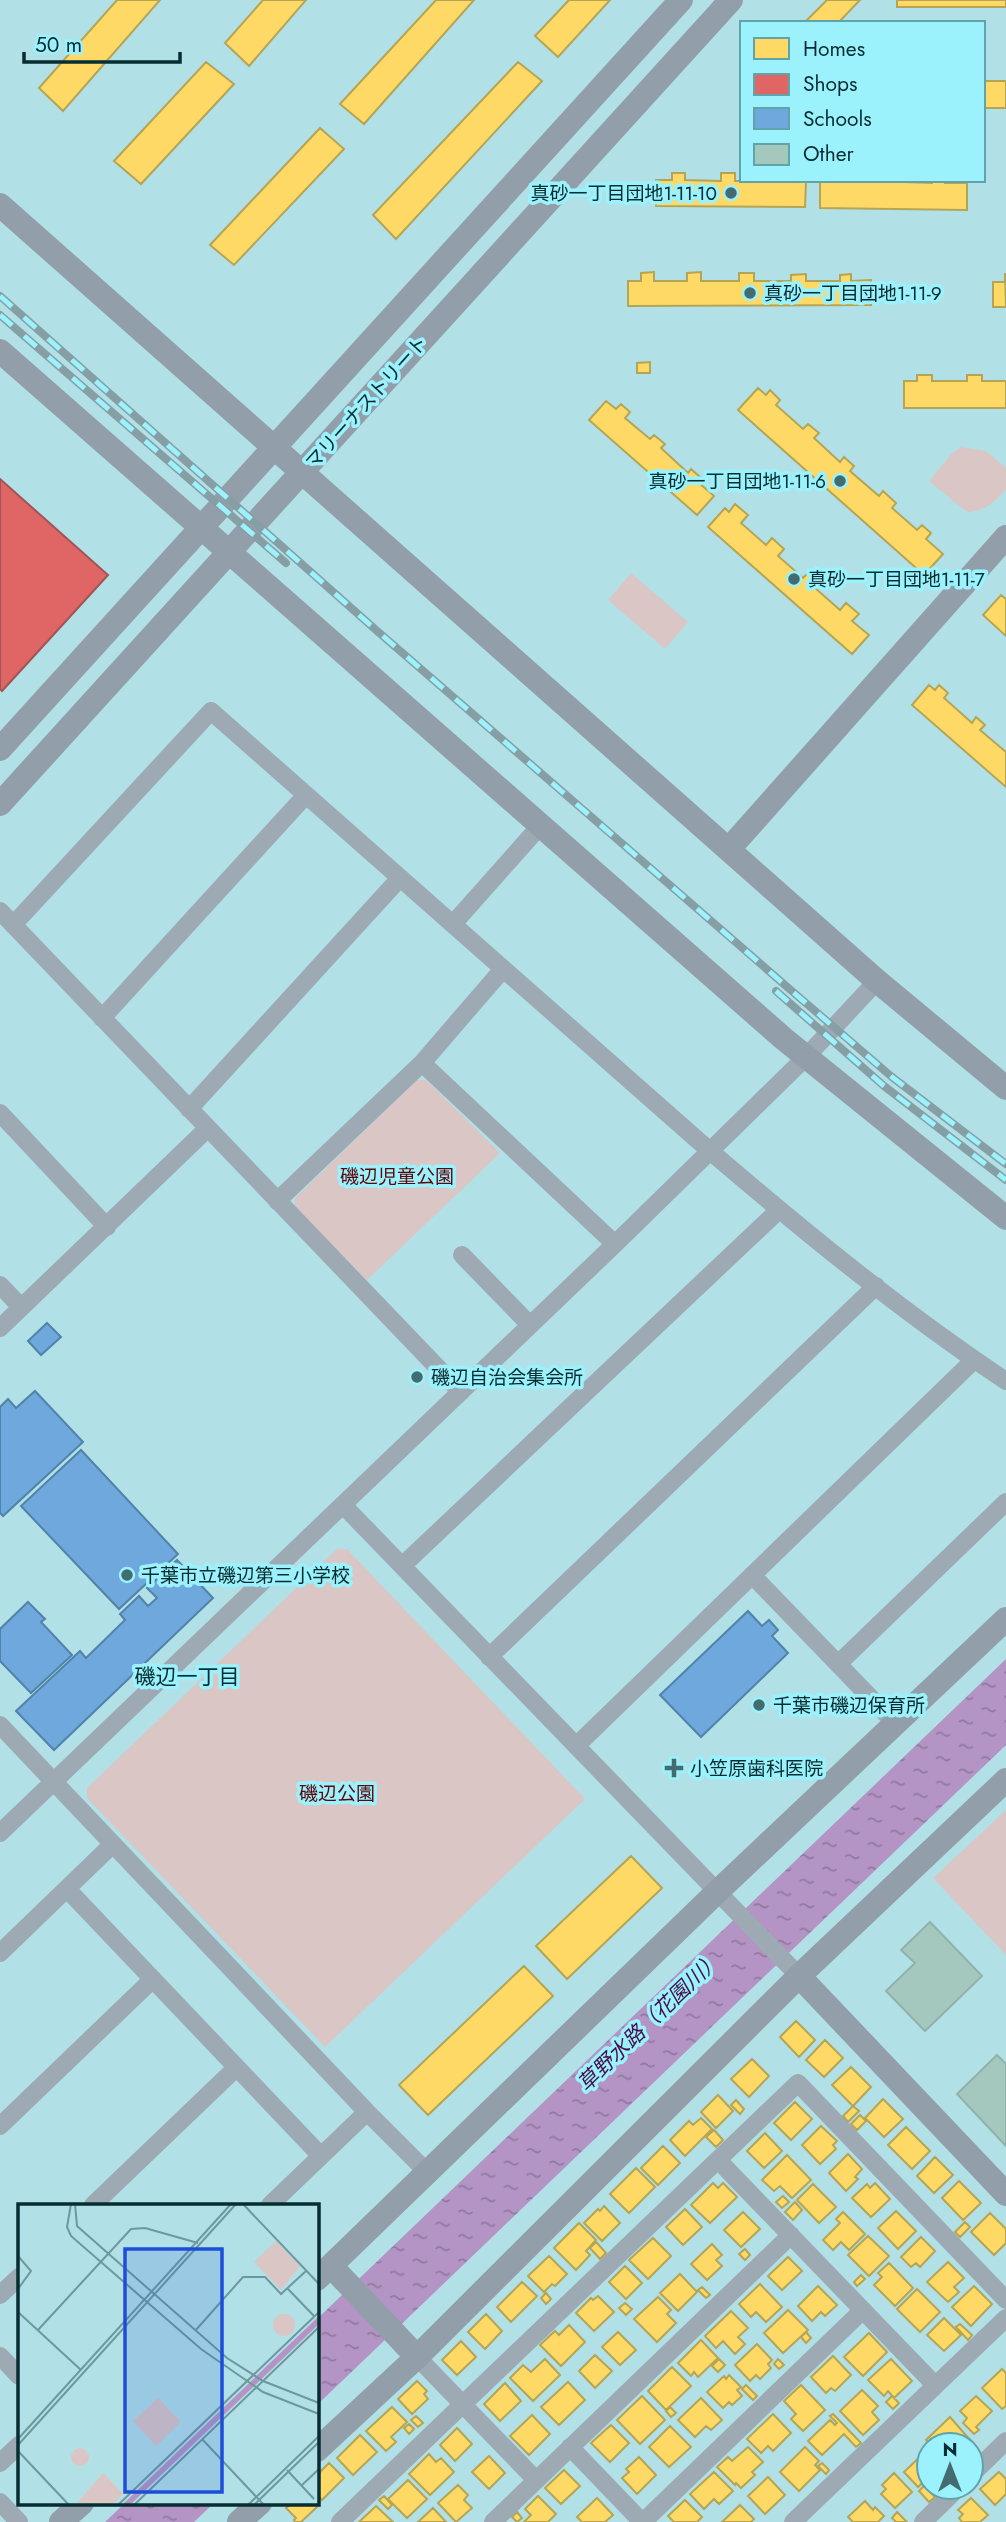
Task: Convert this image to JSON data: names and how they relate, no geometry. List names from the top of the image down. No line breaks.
{"streets":{"street":["マリーナストリート"]},"districts":["磯辺一丁目"],"water":["草野水路（花園川）"],"parks":["磯辺児童公園","磯辺公園"],"places":{"other":["真砂一丁目団地1-11-10","真砂一丁目団地1-11-9","真砂一丁目団地1-11-6","真砂一丁目団地1-11-7","磯辺自治会集会所","千葉市立磯辺第三小学校","千葉市磯辺保育所"],"health":["小笠原歯科医院"]},"legend":["Homes","Shops","Schools","Other"],"scale_bar":"50 m","north":"top"}
